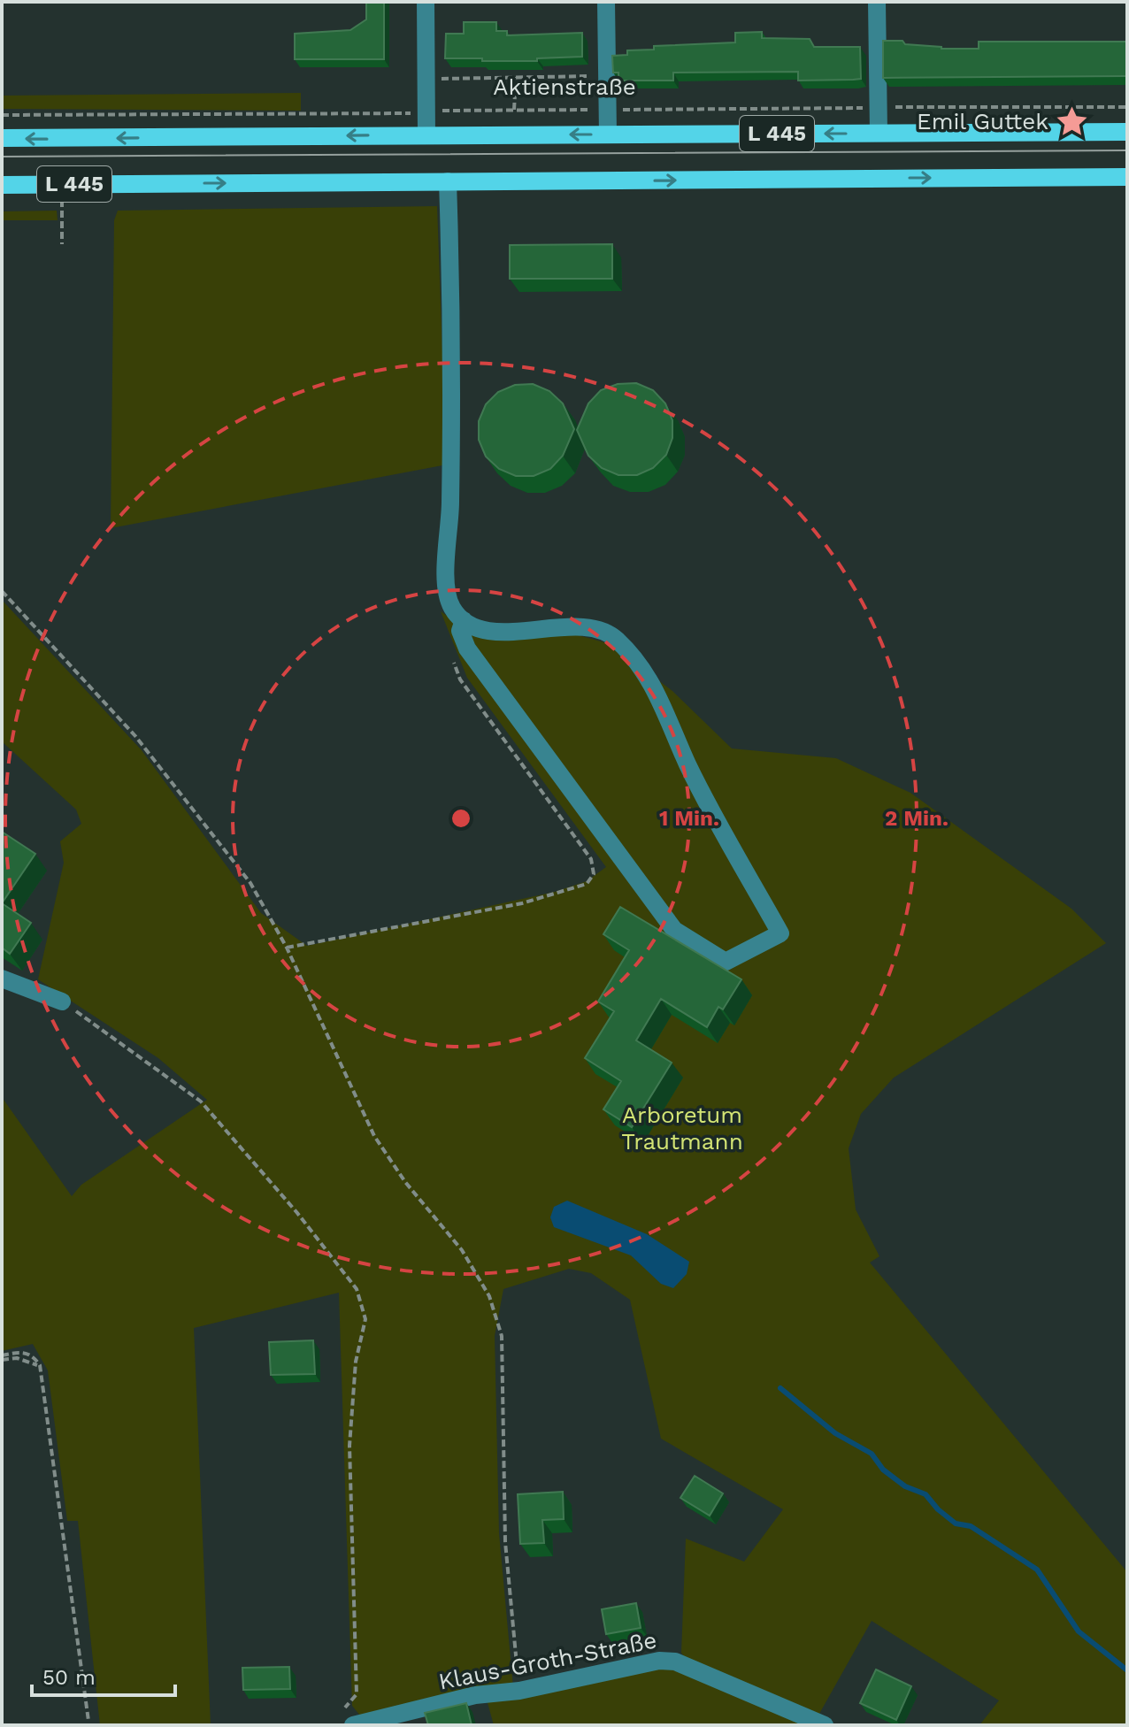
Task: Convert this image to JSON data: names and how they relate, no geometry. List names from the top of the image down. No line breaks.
{"streets":{"main road":["Aktienstraße","L 445"],"street":["Klaus-Groth-Straße"]},"parks":["Arboretum Trautmann"],"places":{"place":["Emil Guttek"]},"scale_bar":"50 m","rings":["1 Min.","2 Min."]}
